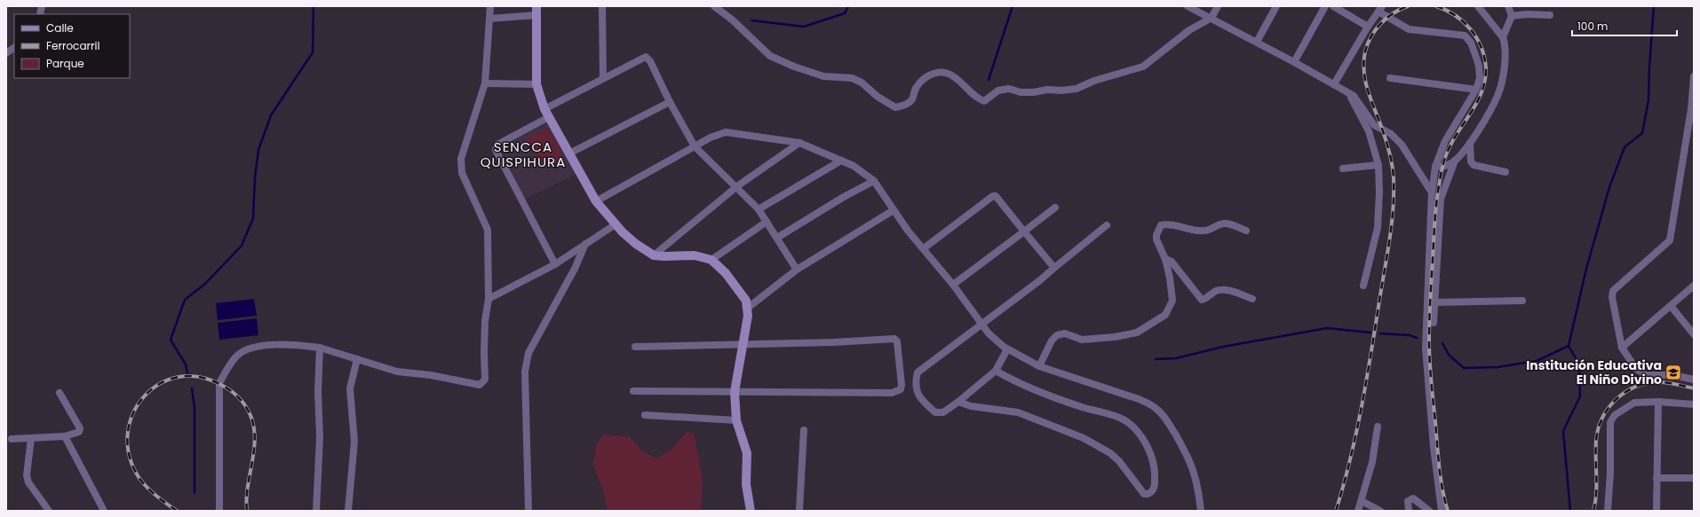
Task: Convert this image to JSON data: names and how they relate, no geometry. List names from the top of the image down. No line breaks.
{"districts":["SENCCA QUISPIHURA"],"places":{"school or university":["Institución Educativa El Niño Divino"]},"legend":["Calle","Ferrocarril","Parque"],"scale_bar":"100 m"}
